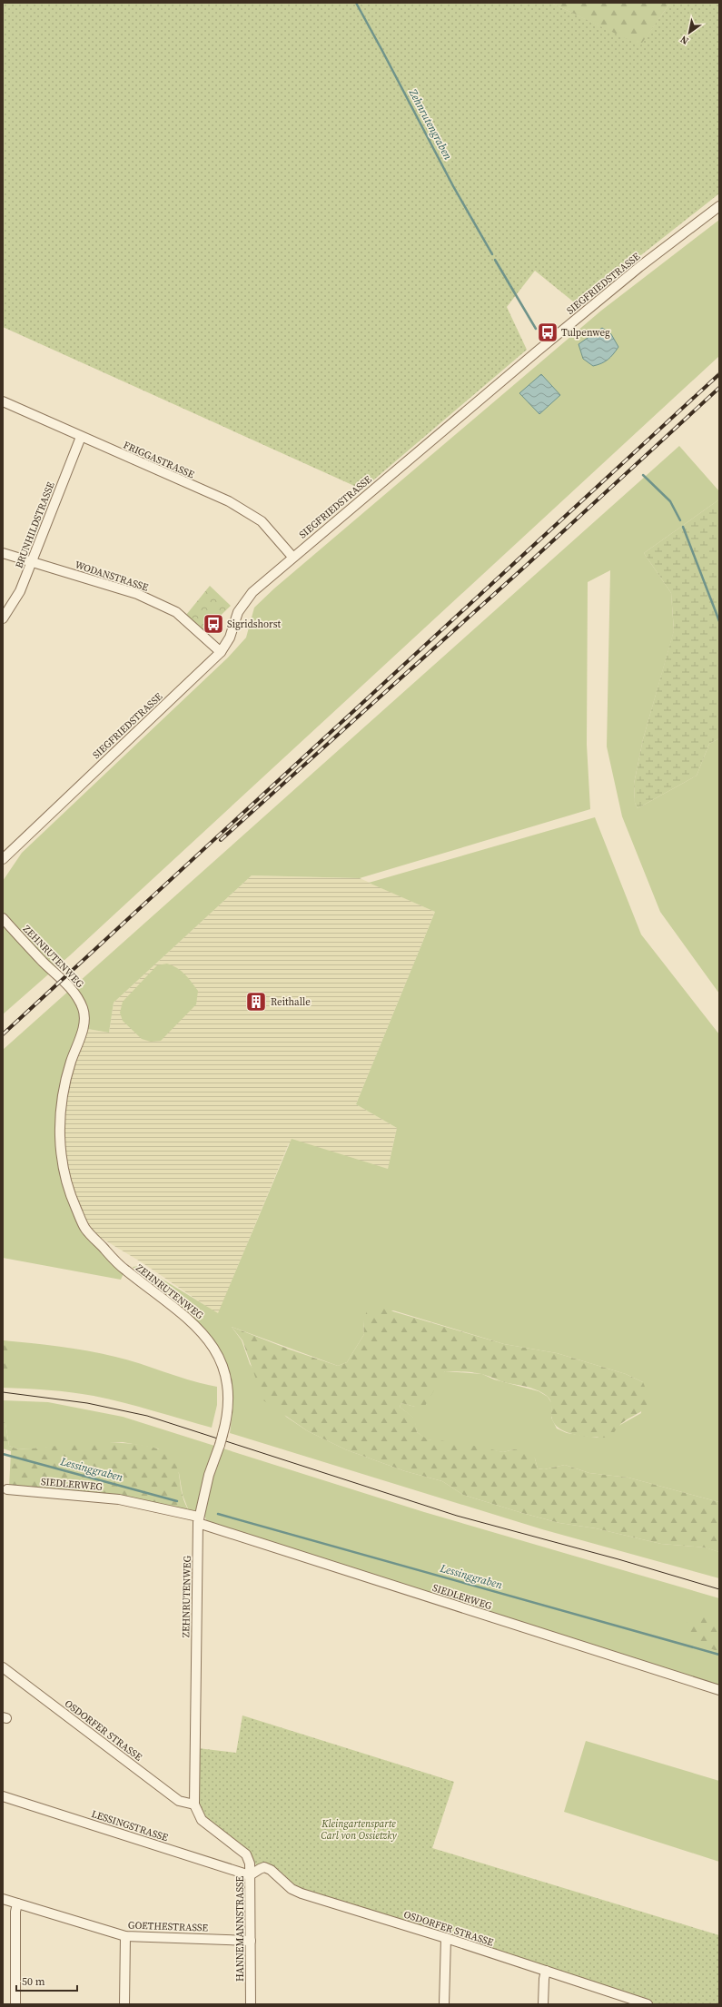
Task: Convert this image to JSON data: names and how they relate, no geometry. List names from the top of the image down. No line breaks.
{"streets":{"street":["SIEGFRIEDSTRASSE","FRIGGASTRASSE","BRUNHILDSTRASSE","WODANSTRASSE","ZEHNRUTENWEG","SIEDLERWEG","OSDORFER STRASSE","LESSINGSTRASSE","GOETHESTRASSE","HANNEMANNSTRASSE"]},"crossings":[["SIEGFRIEDSTRASSE","FRIGGASTRASSE"],["SIEGFRIEDSTRASSE","WODANSTRASSE"],["FRIGGASTRASSE","BRUNHILDSTRASSE"],["BRUNHILDSTRASSE","WODANSTRASSE"],["ZEHNRUTENWEG","SIEDLERWEG"],["ZEHNRUTENWEG","OSDORFER STRASSE"],["ZEHNRUTENWEG","HANNEMANNSTRASSE"],["OSDORFER STRASSE","LESSINGSTRASSE"],["OSDORFER STRASSE","HANNEMANNSTRASSE"],["LESSINGSTRASSE","HANNEMANNSTRASSE"],["GOETHESTRASSE","HANNEMANNSTRASSE"]],"water":["Zehnrutengraben","Lessinggraben"],"parks":["Kleingartensparte Carl von Ossietzky"],"places":{"bus stop":["Tulpenweg","Sigridshorst"],"building":["Reithalle"]},"scale_bar":"50 m","north":"bottom left"}
